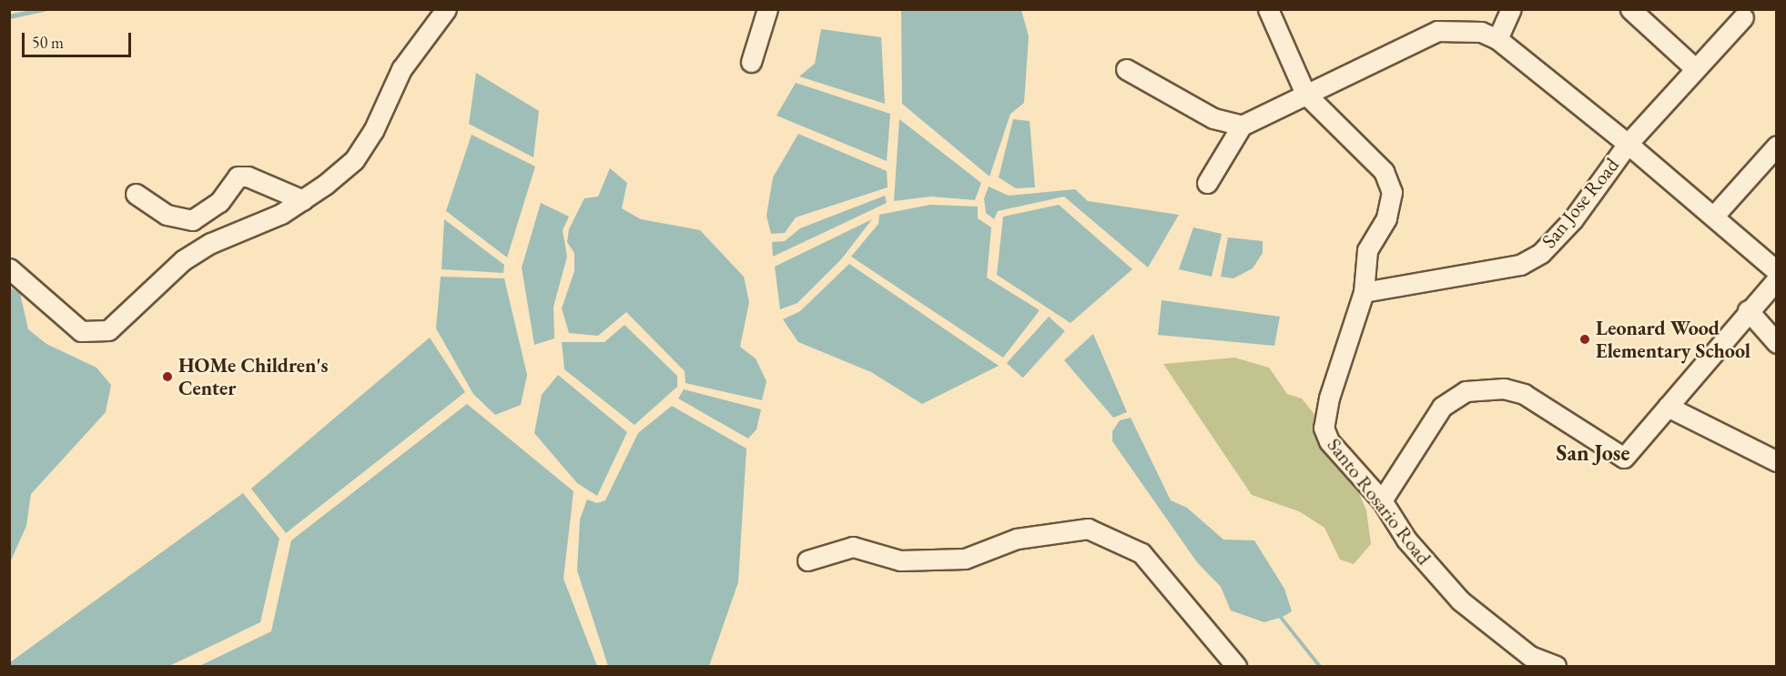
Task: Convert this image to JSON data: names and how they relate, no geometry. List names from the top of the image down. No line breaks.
{"streets":{"street":["San Jose Road","Santo Rosario Road"]},"crossings":[["San Jose Road","Santo Rosario Road"]],"districts":["San Jose"],"places":["Leonard Wood Elementary School","HOMe Children's Center"],"scale_bar":"50 m"}
